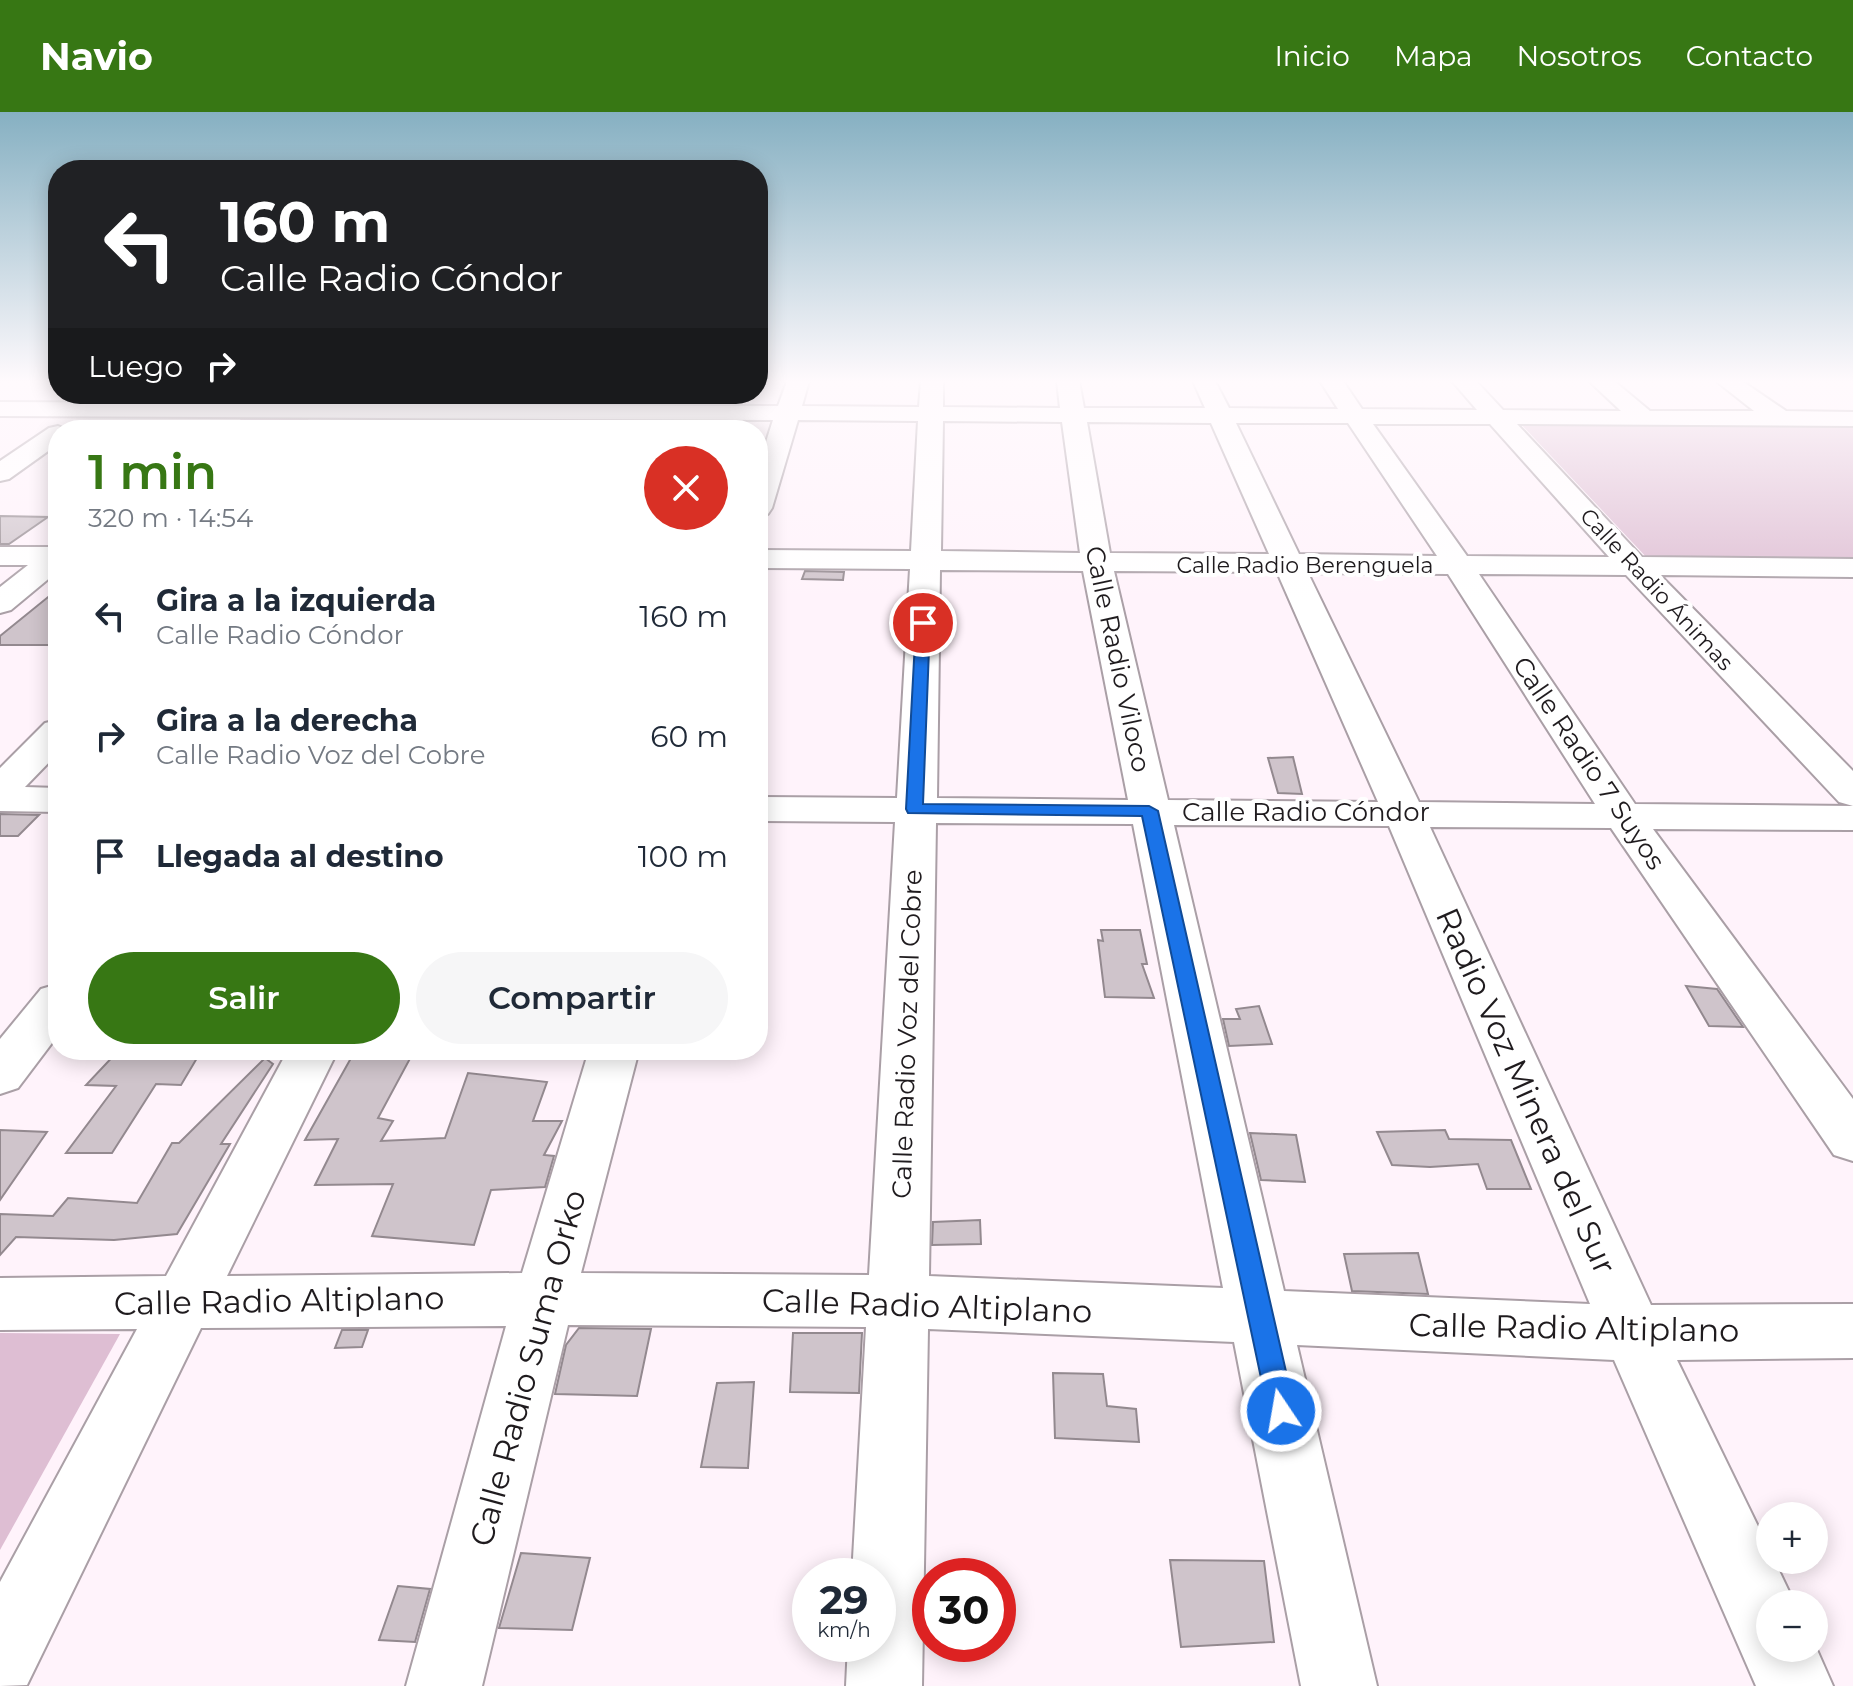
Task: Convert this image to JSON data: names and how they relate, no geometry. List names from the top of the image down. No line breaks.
{"streets":{"street":["Calle Radio Berenguela","Calle Radio Ánimas","Calle Radio Viloco","Calle Radio 7 Suyos","Calle Radio Cóndor","Calle Radio Voz del Cobre","Radio Voz Minera del Sur","Calle Radio Altiplano","Calle Radio Suma Orko"]},"crossings":[["Calle Radio Berenguela","Calle Radio Ánimas"],["Calle Radio Berenguela","Calle Radio Viloco"],["Calle Radio Berenguela","Calle Radio 7 Suyos"],["Calle Radio Berenguela","Calle Radio Voz del Cobre"],["Calle Radio Berenguela","Radio Voz Minera del Sur"],["Calle Radio Viloco","Calle Radio Cóndor"],["Calle Radio Viloco","Calle Radio Altiplano"],["Calle Radio 7 Suyos","Calle Radio Cóndor"],["Calle Radio Cóndor","Calle Radio Voz del Cobre"],["Calle Radio Cóndor","Radio Voz Minera del Sur"],["Calle Radio Voz del Cobre","Calle Radio Altiplano"],["Radio Voz Minera del Sur","Calle Radio Altiplano"],["Calle Radio Altiplano","Calle Radio Suma Orko"]],"page":{"header":"Navio","nav":["Inicio","Mapa","Nosotros","Contacto"],"turn":["160 m","Calle Radio Cóndor"],"then":"Luego","heading":["1 min","320 m · 14:54"],"list":[{"name":"Gira a la izquierda","note":"Calle Radio Cóndor","value":"160 m"},{"name":"Gira a la derecha","note":"Calle Radio Voz del Cobre","value":"60 m"},{"name":"Llegada al destino","value":"100 m"}],"buttons":["Salir","Compartir"],"map_buttons":["+","−"],"speed":"29 km/h","limit":"30"}}
